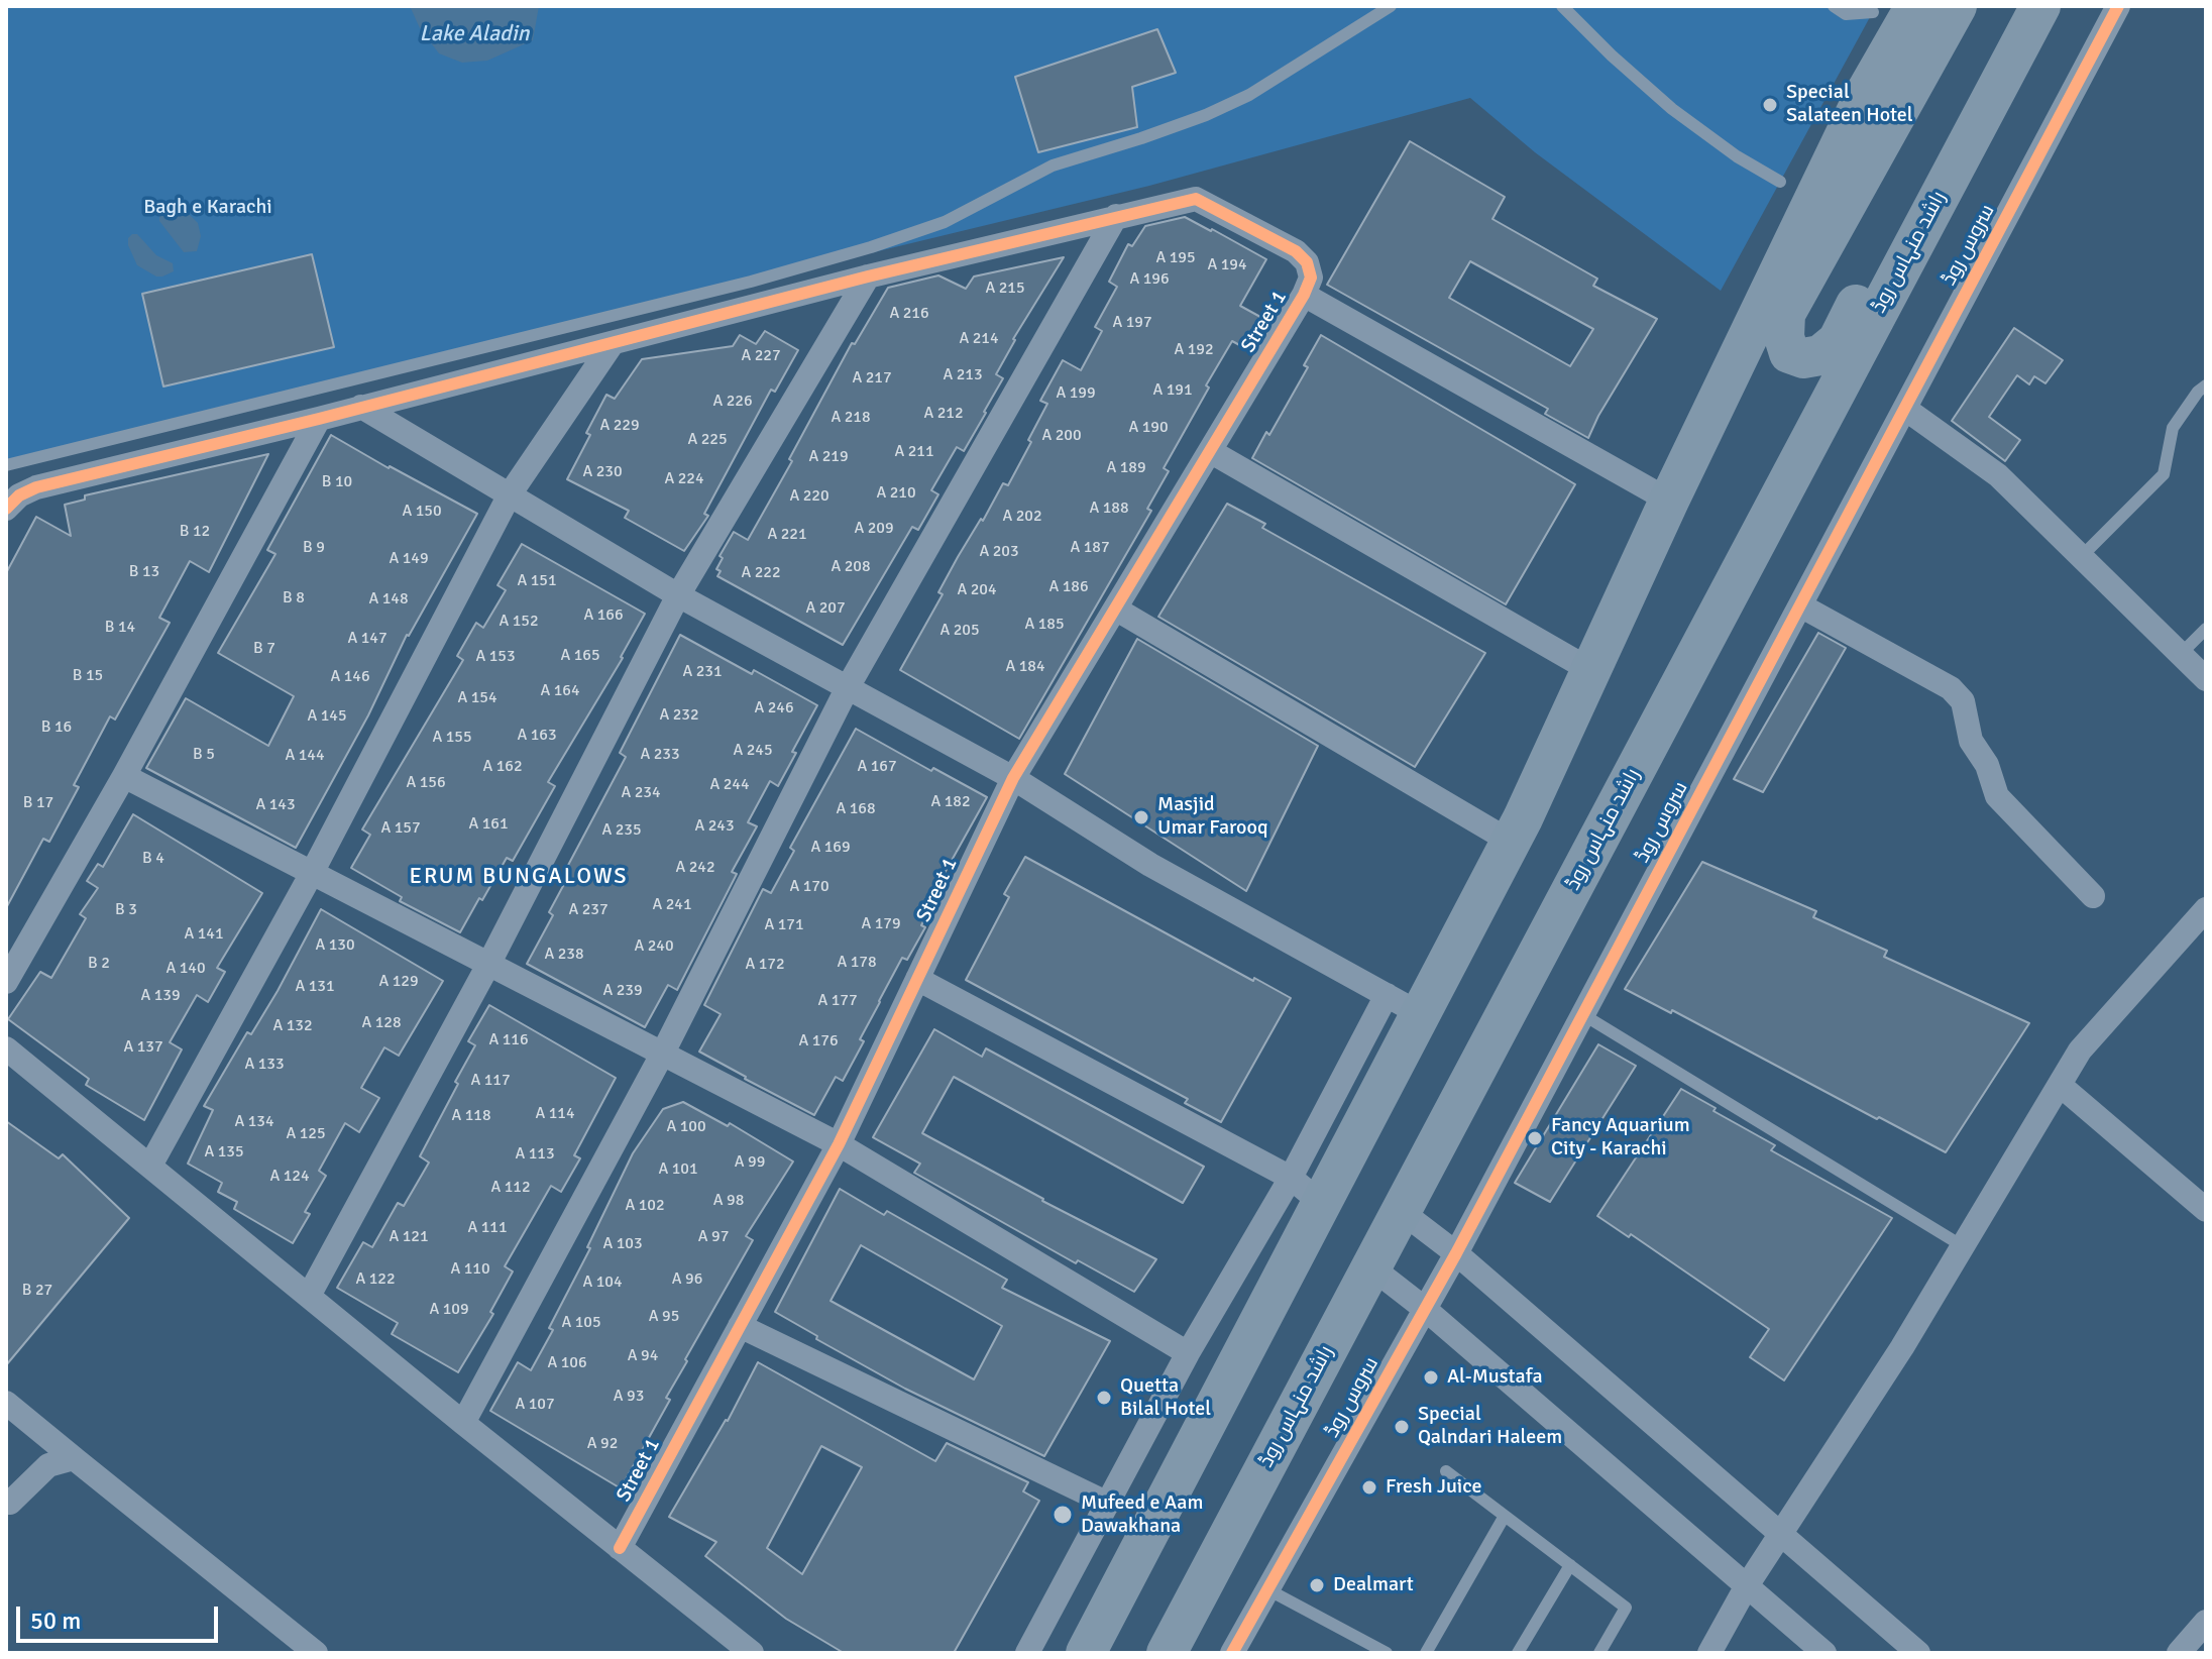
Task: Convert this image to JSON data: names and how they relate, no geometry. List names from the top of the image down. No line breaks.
{"streets":{"main road":["راشد منہاس روڈ"],"street":["سروس روڈ","Street 1"]},"districts":["ERUM BUNGALOWS"],"water":["Lake Aladin"],"parks":["Bagh e Karachi"],"places":["Special Salateen Hotel","Masjid Umar Farooq","Fancy Aquarium City - Karachi","Al-Mustafa","Quetta Bilal Hotel","Special Qalndari Haleem","Fresh Juice","Mufeed e Aam Dawakhana","Dealmart"],"house_numbers":["A 195","A 194","A 196","A 215","A 216","A 197","A 214","A 192","A 227","A 213","A 217","A 191","A 199","A 226","A 212","A 218","A 229","A 190","A 200","A 225","A 211","A 219","A 189","A 230","A 224","B 10","A 210","A 220","A 188","A 150","A 202","A 209","B 12","A 221","B 9","A 187","A 203","A 149","A 208","B 13","A 222","A 151","A 186","A 204","B 8","A 148","A 207","A 166","A 152","A 185","B 14","A 205","A 147","B 7","A 165","A 153","A 184","A 231","B 15","A 146","A 164","A 154","A 246","A 232","A 145","B 16","A 163","A 155","A 245","B 5","A 233","A 144","A 162","A 167","A 156","A 244","A 234","A 182","B 17","A 143","A 168","A 161","A 243","A 157","A 235","A 169","B 4","A 242","A 170","A 241","B 3","A 237","A 179","A 171","A 141","A 130","A 240","A 238","A 178","B 2","A 172","A 140","A 129","A 131","A 239","A 139","A 177","A 128","A 132","A 116","A 176","A 137","A 133","A 117","A 114","A 118","A 134","A 100","A 125","A 135","A 113","A 99","A 101","A 124","A 112","A 98","A 102","A 111","A 121","A 97","A 103","A 110","A 122","A 96","A 104","B 27","A 109","A 95","A 105","A 94","A 106","A 93","A 107","A 92"],"scale_bar":"50 m"}
